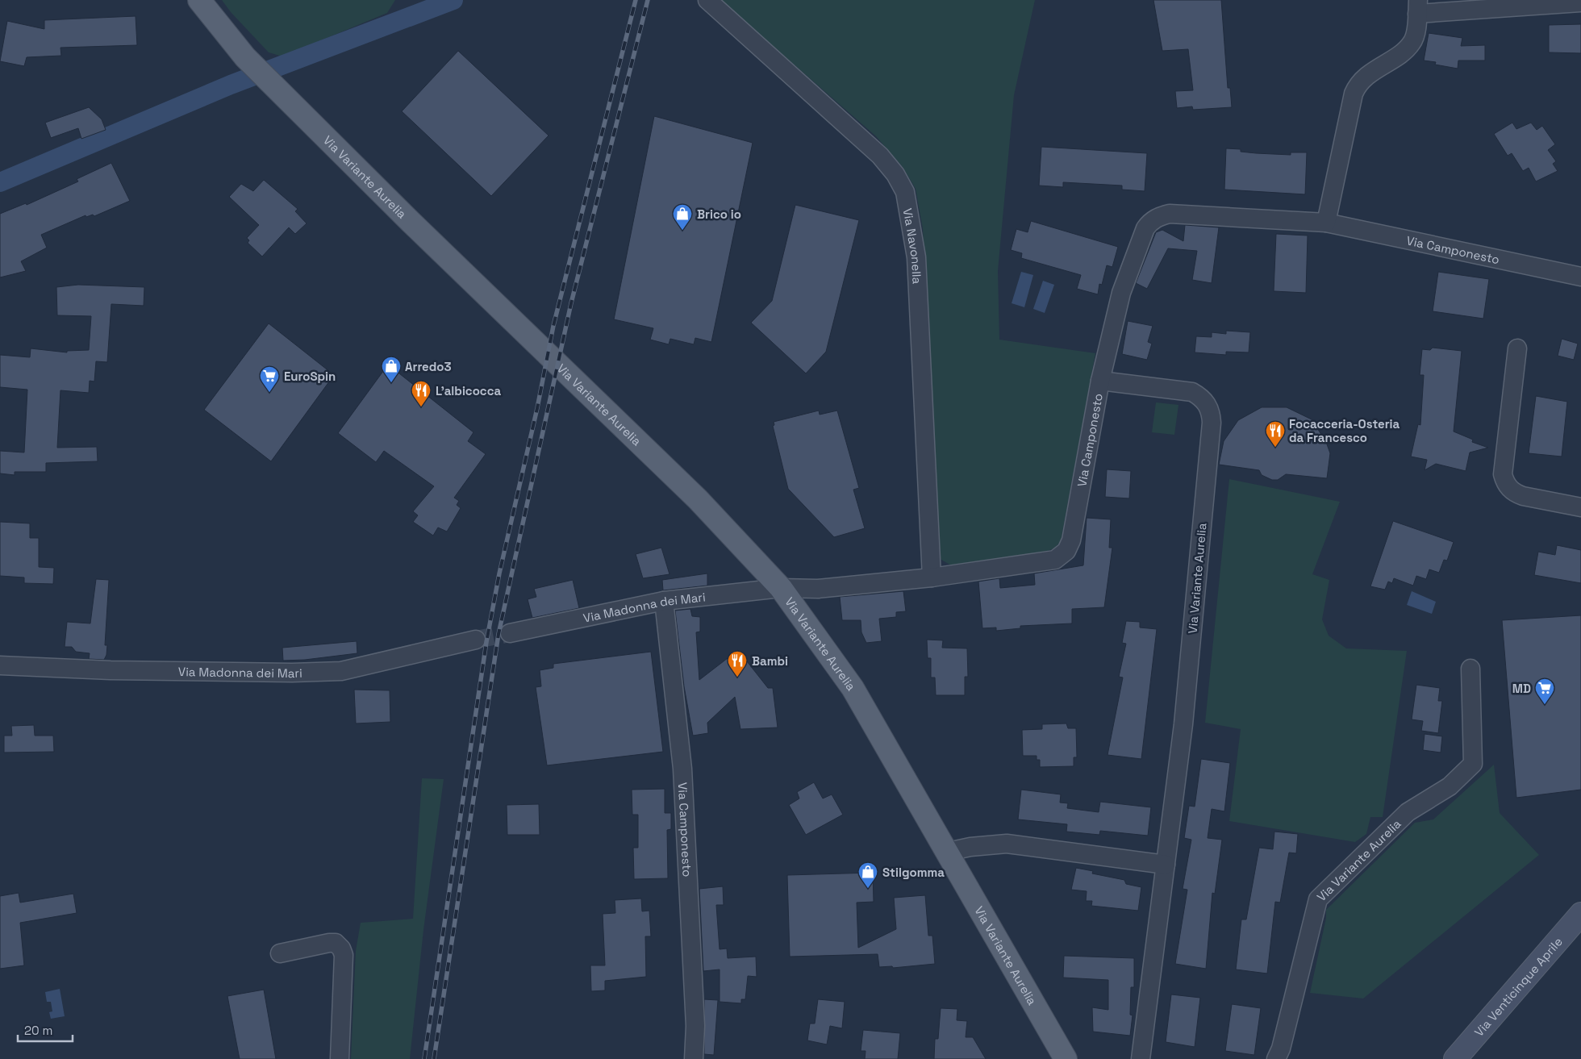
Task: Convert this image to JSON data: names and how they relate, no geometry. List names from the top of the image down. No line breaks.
{"streets":{"main road":["Via Variante Aurelia","Via Venticinque Aprile"],"street":["Via Navonella","Via Camponesto","Via Madonna dei Mari"]},"crossings":[["Via Variante Aurelia","Via Camponesto"],["Via Variante Aurelia","Via Madonna dei Mari"],["Via Navonella","Via Camponesto"],["Via Camponesto","Via Madonna dei Mari"]],"places":{"shop":["Brico io","Arredo3","Stilgomma"],"supermarket":["EuroSpin","MD"],"restaurant":["L'albicocca","Focacceria-Osteria da Francesco","Bambi"]},"scale_bar":"20 m"}
